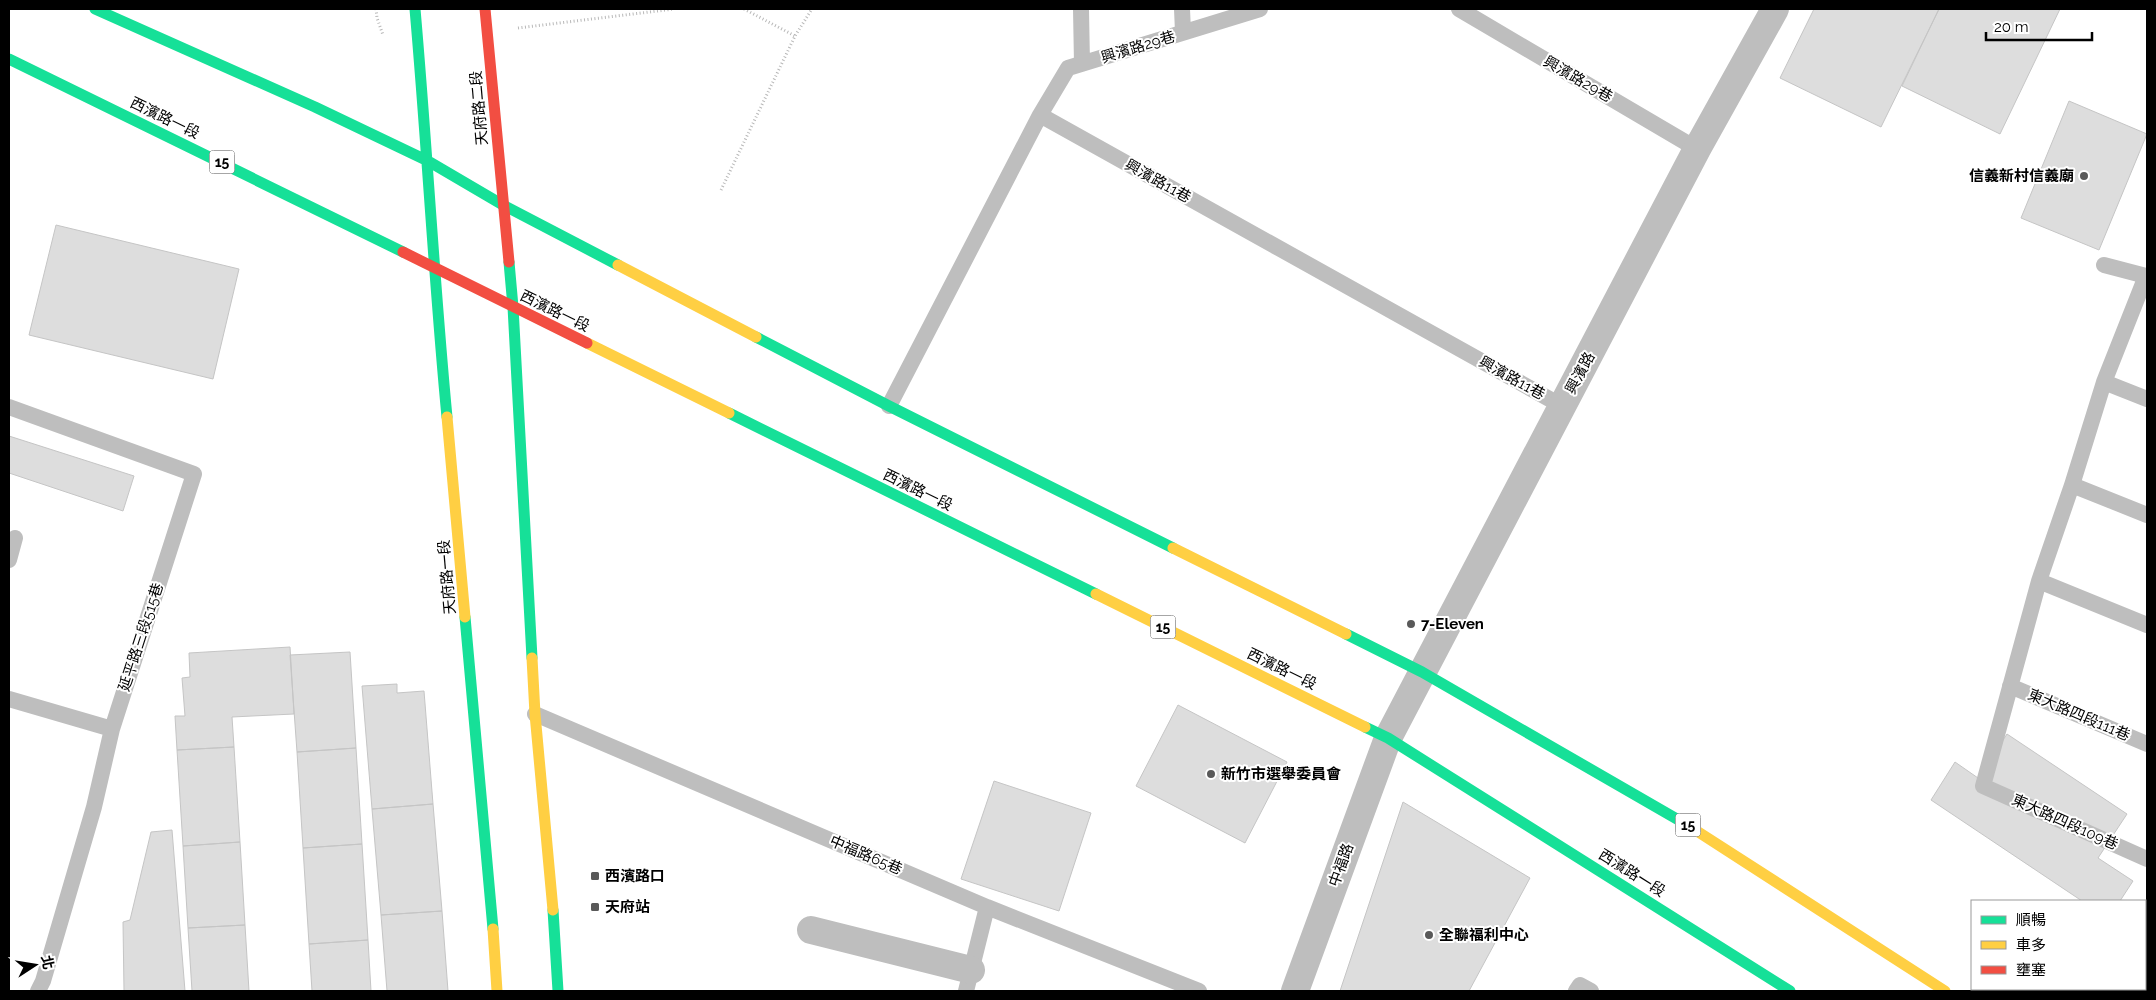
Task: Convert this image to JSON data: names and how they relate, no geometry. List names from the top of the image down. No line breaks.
{"streets":{"main road":["天府路二段","西濱路一段","15","天府路一段"],"street":["興濱路","中福路"],"lane":["興濱路29巷","興濱路11巷","延平路三段515巷","東大路四段111巷","東大路四段109巷","中福路65巷"]},"crossings":[["興濱路29巷","興濱路11巷"],["興濱路29巷","興濱路"],["天府路二段","15"],["西濱路一段","興濱路"],["西濱路一段","天府路一段"],["西濱路一段","中福路"],["15","興濱路"],["15","天府路一段"],["興濱路11巷","興濱路"],["興濱路","中福路"],["東大路四段111巷","東大路四段109巷"]],"places":{"other":["信義新村信義廟","7-Eleven","新竹市選舉委員會","全聯福利中心"],"transit":["西濱路口","天府站"]},"legend":["順暢","車多","壅塞"],"scale_bar":"20 m","north":"right"}
